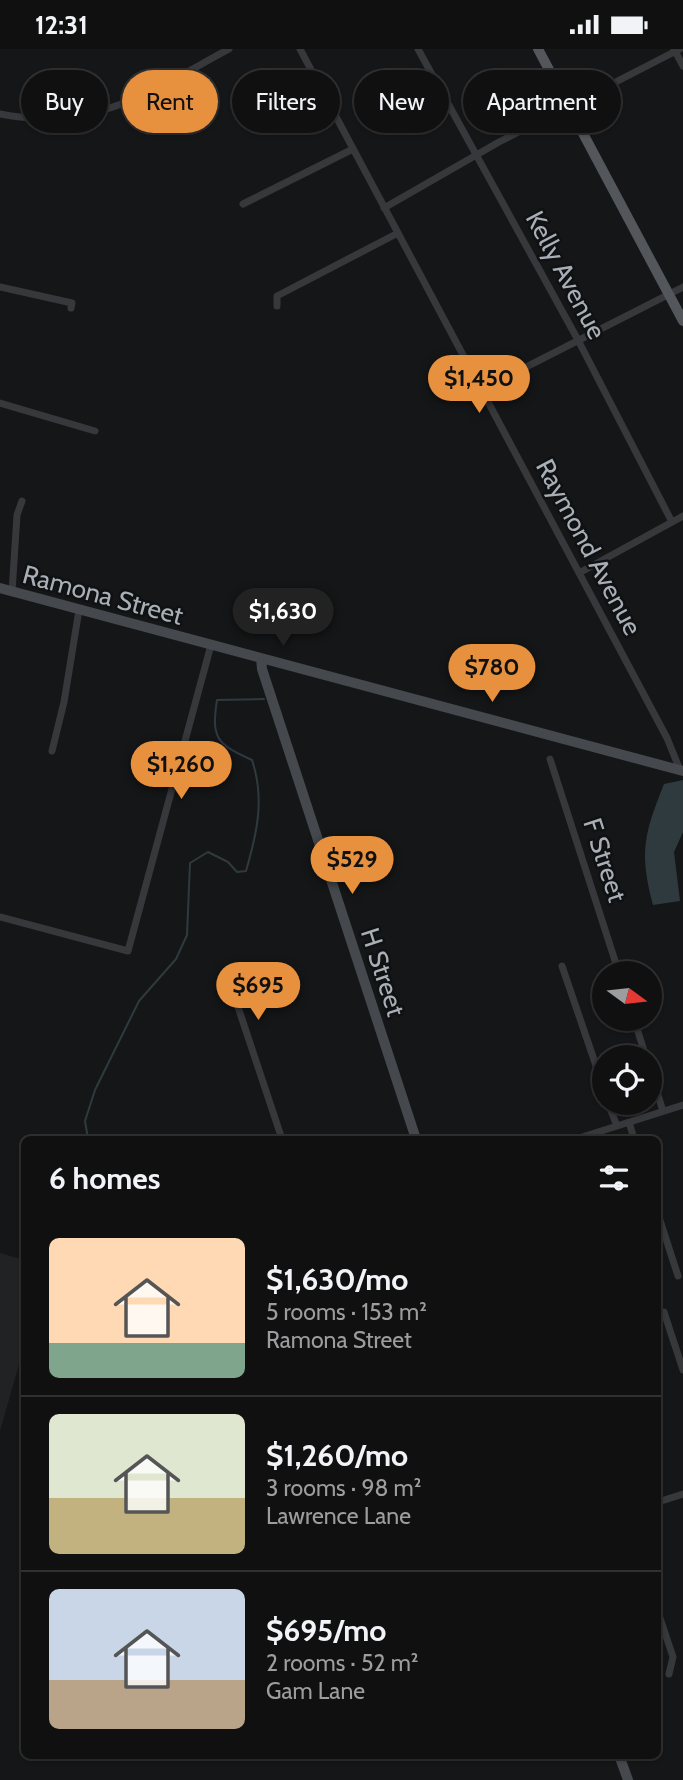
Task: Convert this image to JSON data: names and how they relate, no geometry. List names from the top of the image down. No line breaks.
{"streets":{"main road":["Ramona Street","H Street"],"street":["Kelly Avenue","Raymond Avenue","F Street"]},"crossings":[["Raymond Avenue","Ramona Street"],["Ramona Street","H Street"]],"north":"right","page":{"status":"12:31","chip":["Buy","Rent","Filters","New","Apartment"],"price":["$1,450","$1,630","$780","$1,260","$529","$695"],"heading":"6 homes","list":[{"name":"$1,630/mo","note":"5 rooms · 153 m² · Ramona Street"},{"name":"$1,260/mo","note":"3 rooms · 98 m² · Lawrence Lane"},{"name":"$695/mo","note":"2 rooms · 52 m² · Gam Lane"}]}}
